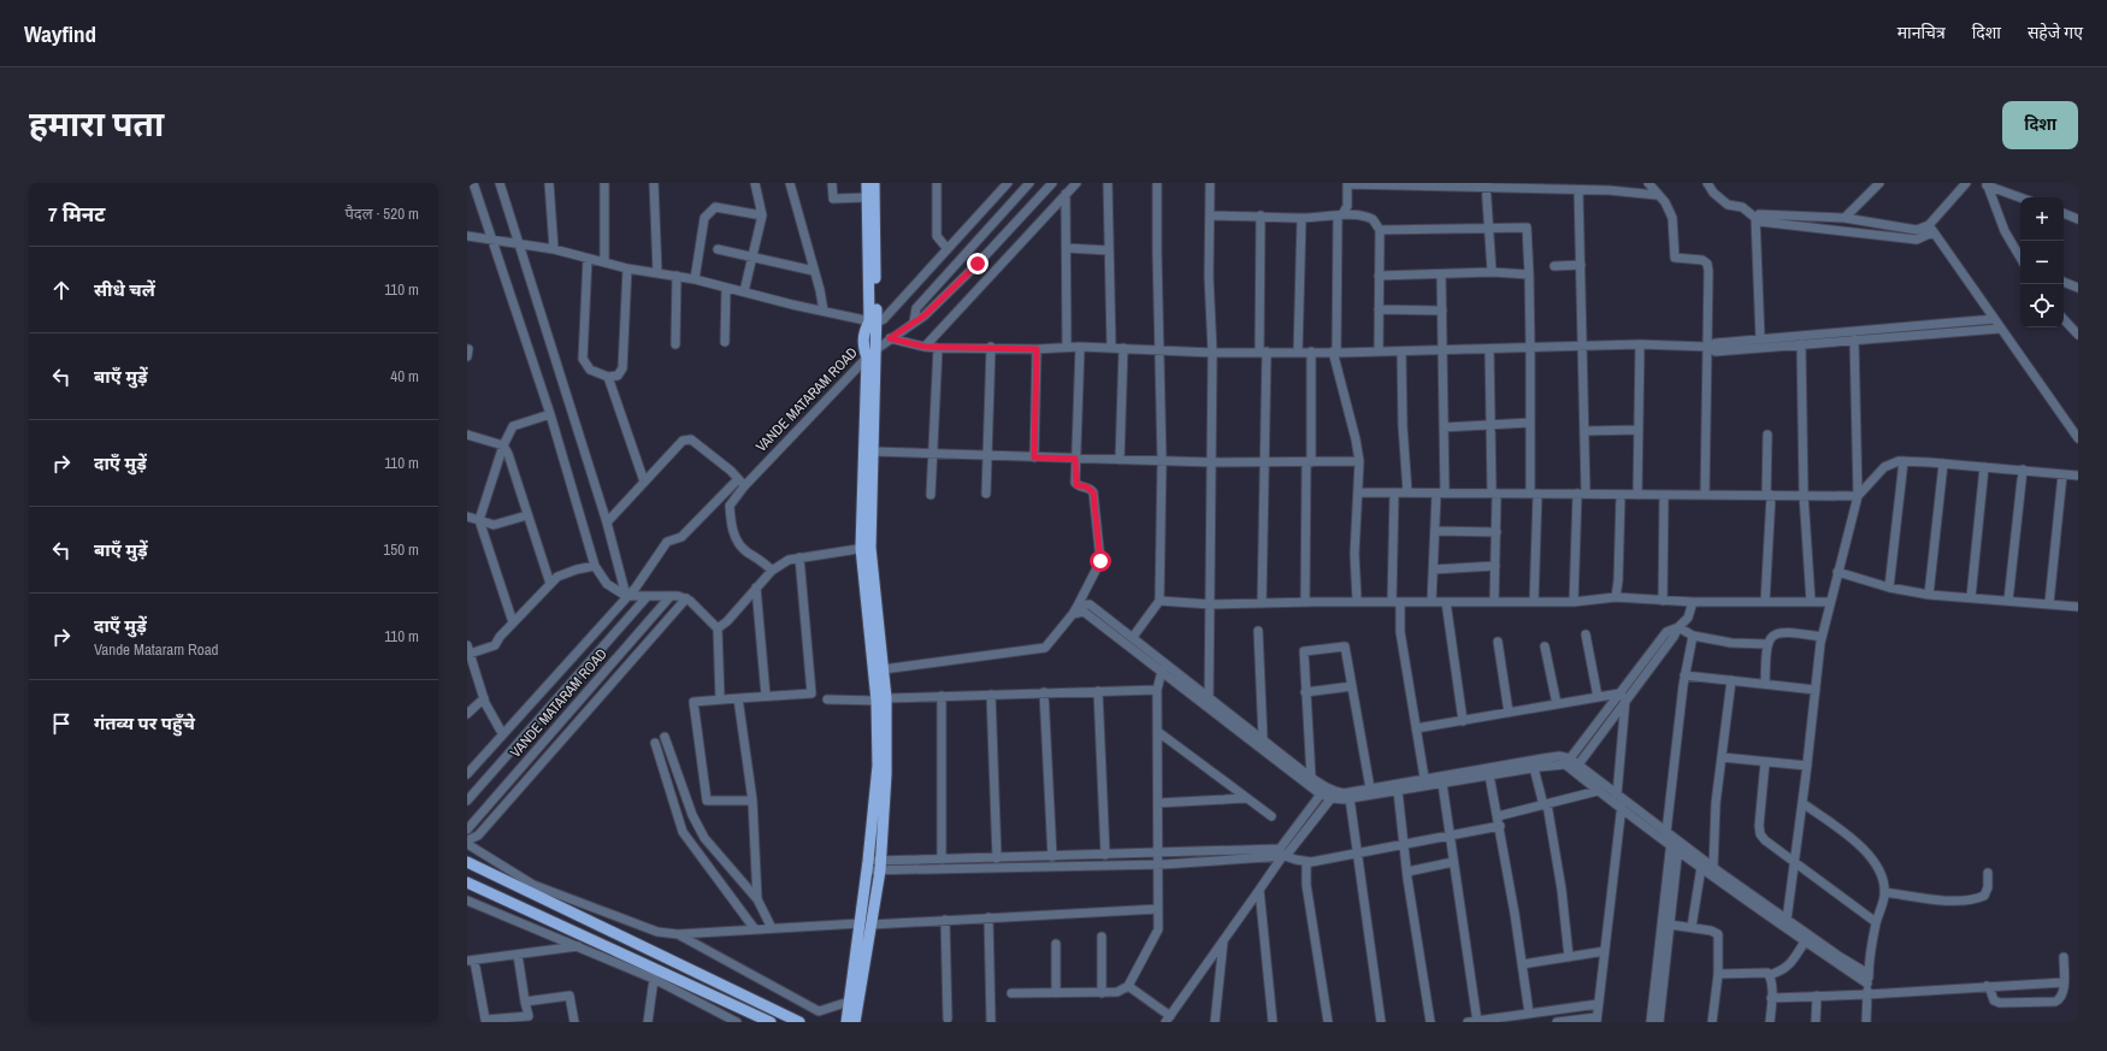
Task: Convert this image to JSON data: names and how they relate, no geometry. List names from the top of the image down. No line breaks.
{"streets":{"main road":["VANDE MATARAM ROAD"]},"page":{"header":"Wayfind","nav":["मानचित्र","दिशा","सहेजे गए"],"title":"हमारा पता","buttons":"दिशा","heading":["7 मिनट","पैदल · 520 m"],"map_buttons":["+","−"],"list":[["सीधे चलें","110 m"],["बाएँ मुड़ें","40 m"],["दाएँ मुड़ें","110 m"],["बाएँ मुड़ें","150 m"],["दाएँ मुड़ें","Vande Mataram Road","110 m"],"गंतव्य पर पहुँचे"]}}
